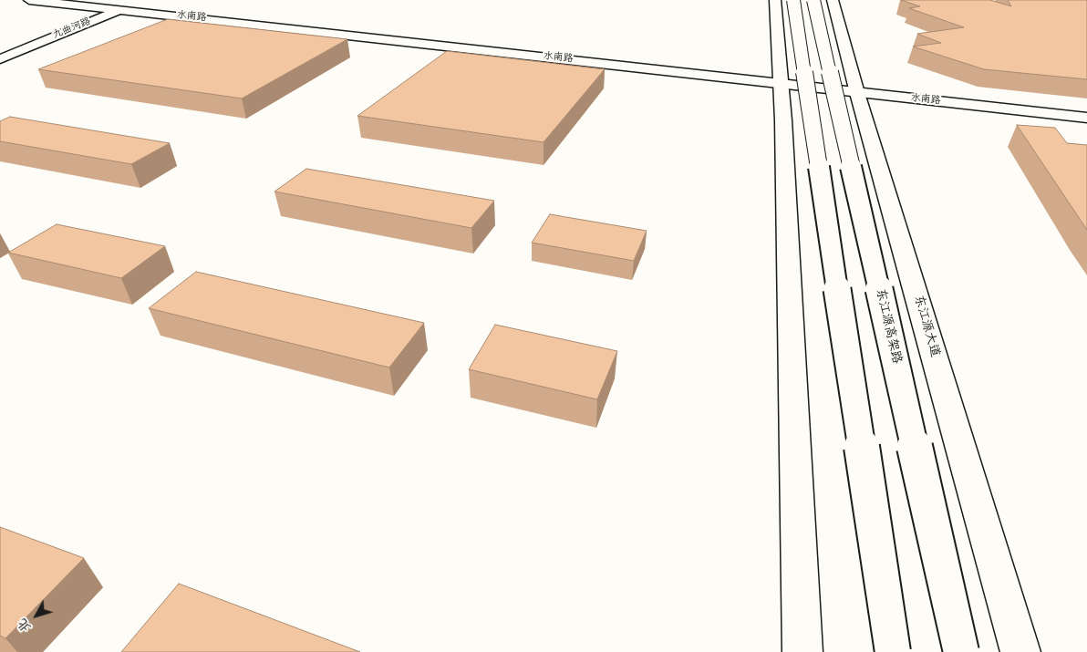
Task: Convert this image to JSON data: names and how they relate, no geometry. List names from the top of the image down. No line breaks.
{"streets":{"main road":["水南路","九曲河路","东江源高架路","东江源大道"]},"crossings":[["水南路","九曲河路"],["水南路","东江源大道"]],"north":"bottom left"}
